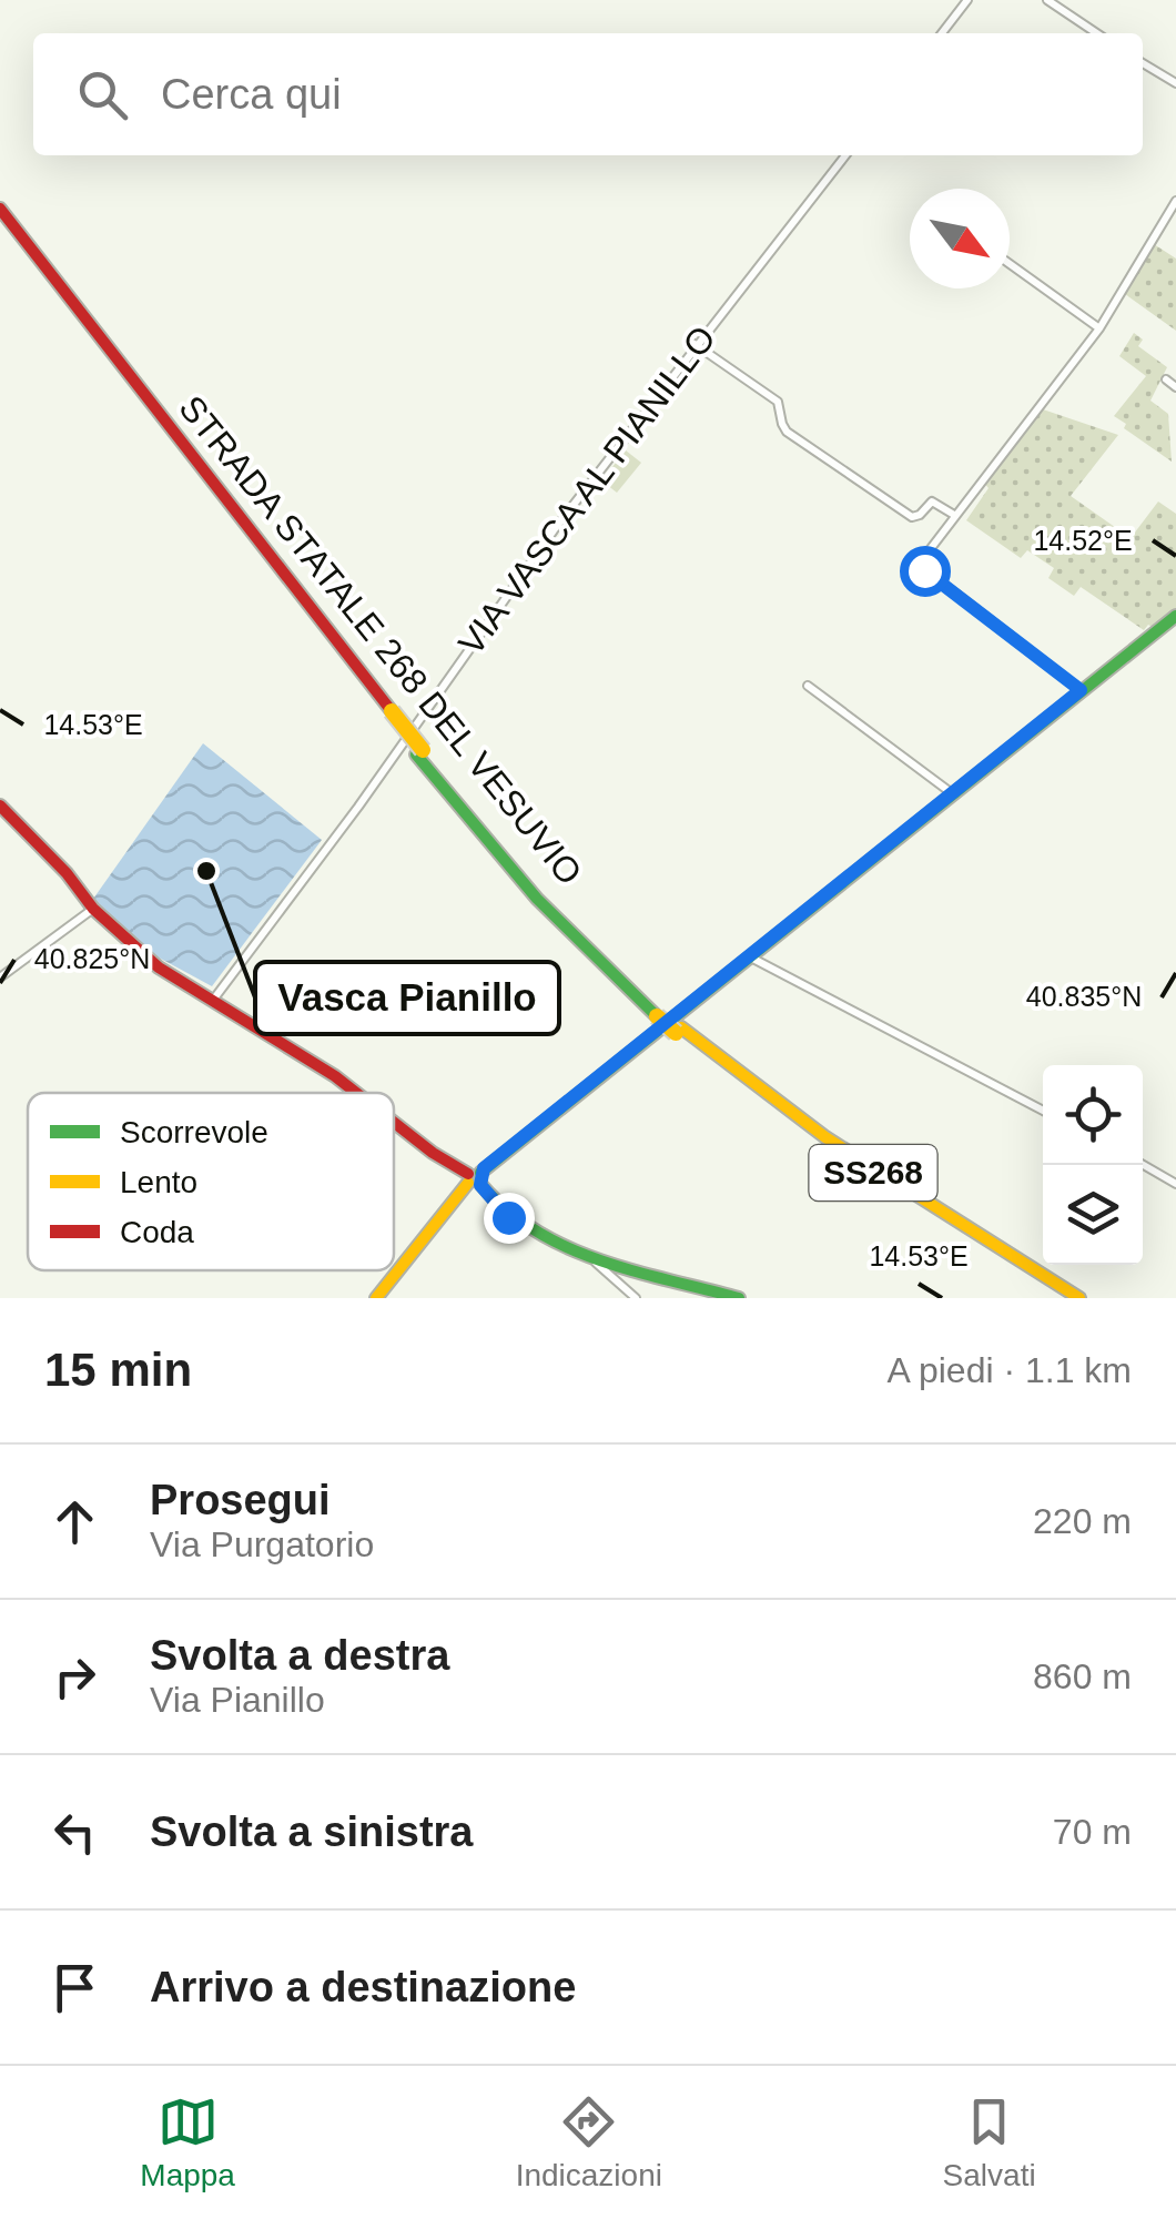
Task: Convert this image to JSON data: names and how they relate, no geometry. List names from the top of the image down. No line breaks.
{"streets":{"main road":["STRADA STATALE 268 DEL VESUVIO","SS268"],"street":["VIA VASCA AL PIANILLO"]},"places":["Vasca Pianillo"],"legend":["Scorrevole","Lento","Coda"],"north":"bottom right","page":{"search":"Cerca qui","heading":["15 min","A piedi · 1.1 km"],"list":[["Prosegui","Via Purgatorio","220 m"],["Svolta a destra","Via Pianillo","860 m"],["Svolta a sinistra","70 m"],"Arrivo a destinazione"],"nav":["Mappa","Indicazioni","Salvati"]},"coordinates":["14.52°E","14.53°E","40.825°N","40.835°N"]}
